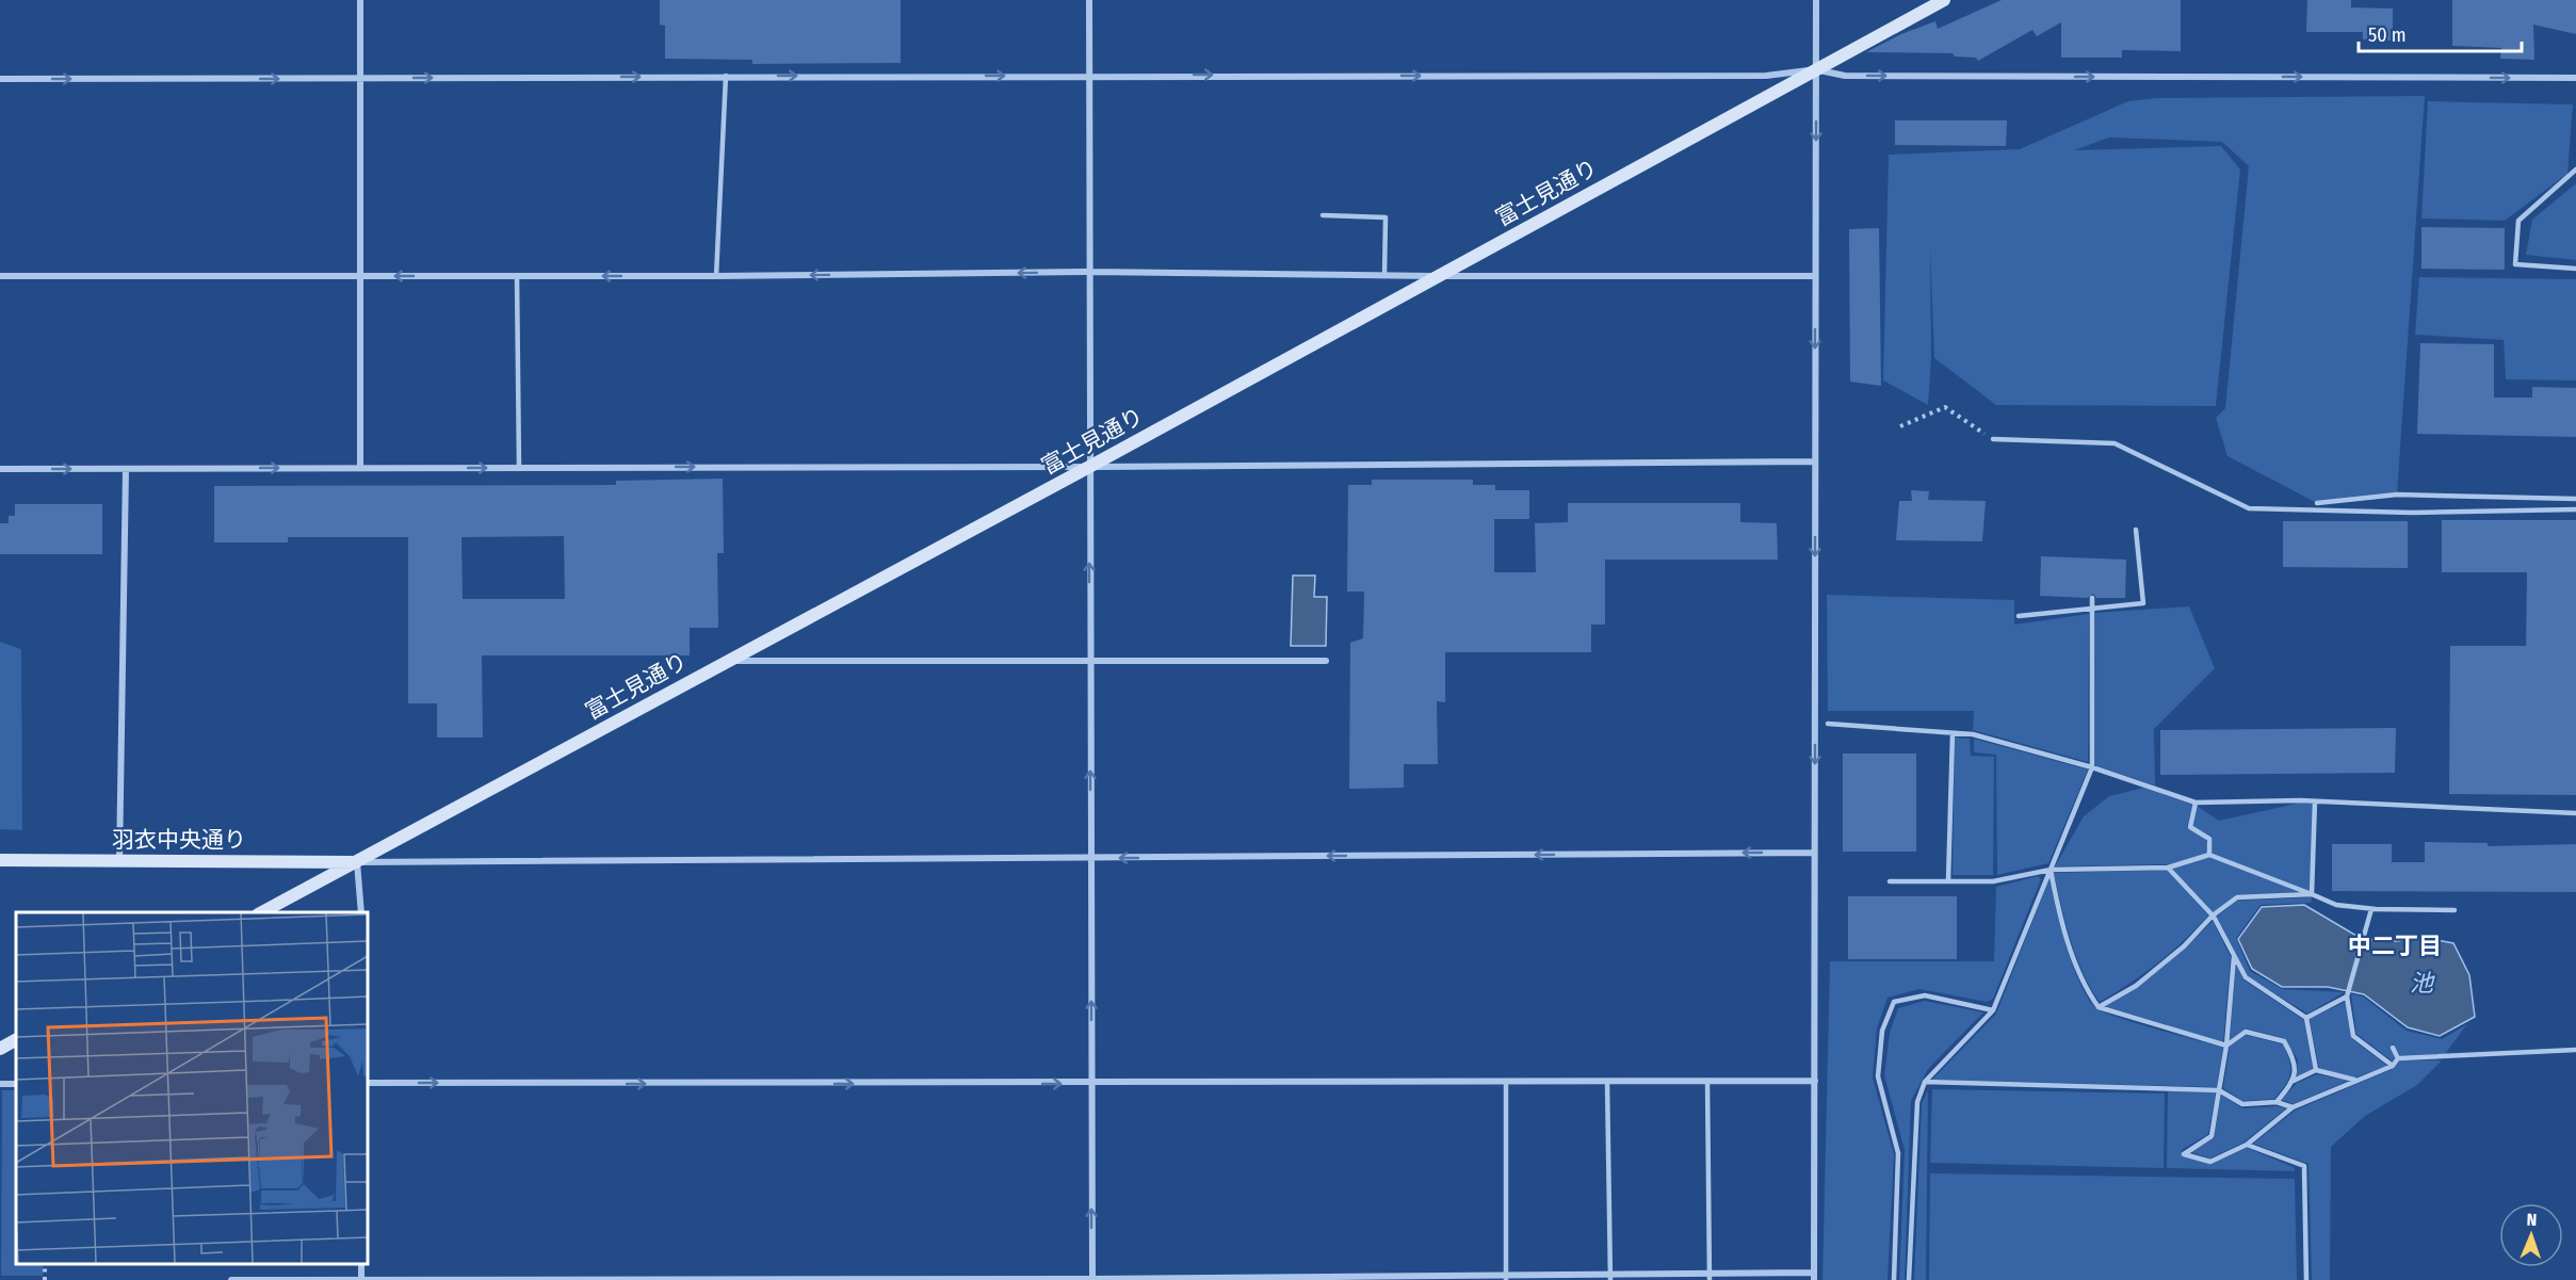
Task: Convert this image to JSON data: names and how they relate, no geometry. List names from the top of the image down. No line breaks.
{"streets":{"street":["富士見通り","羽衣中央通り"]},"crossings":[["富士見通り","羽衣中央通り"]],"districts":["中二丁目"],"water":["池"],"scale_bar":"50 m","north":"top"}
